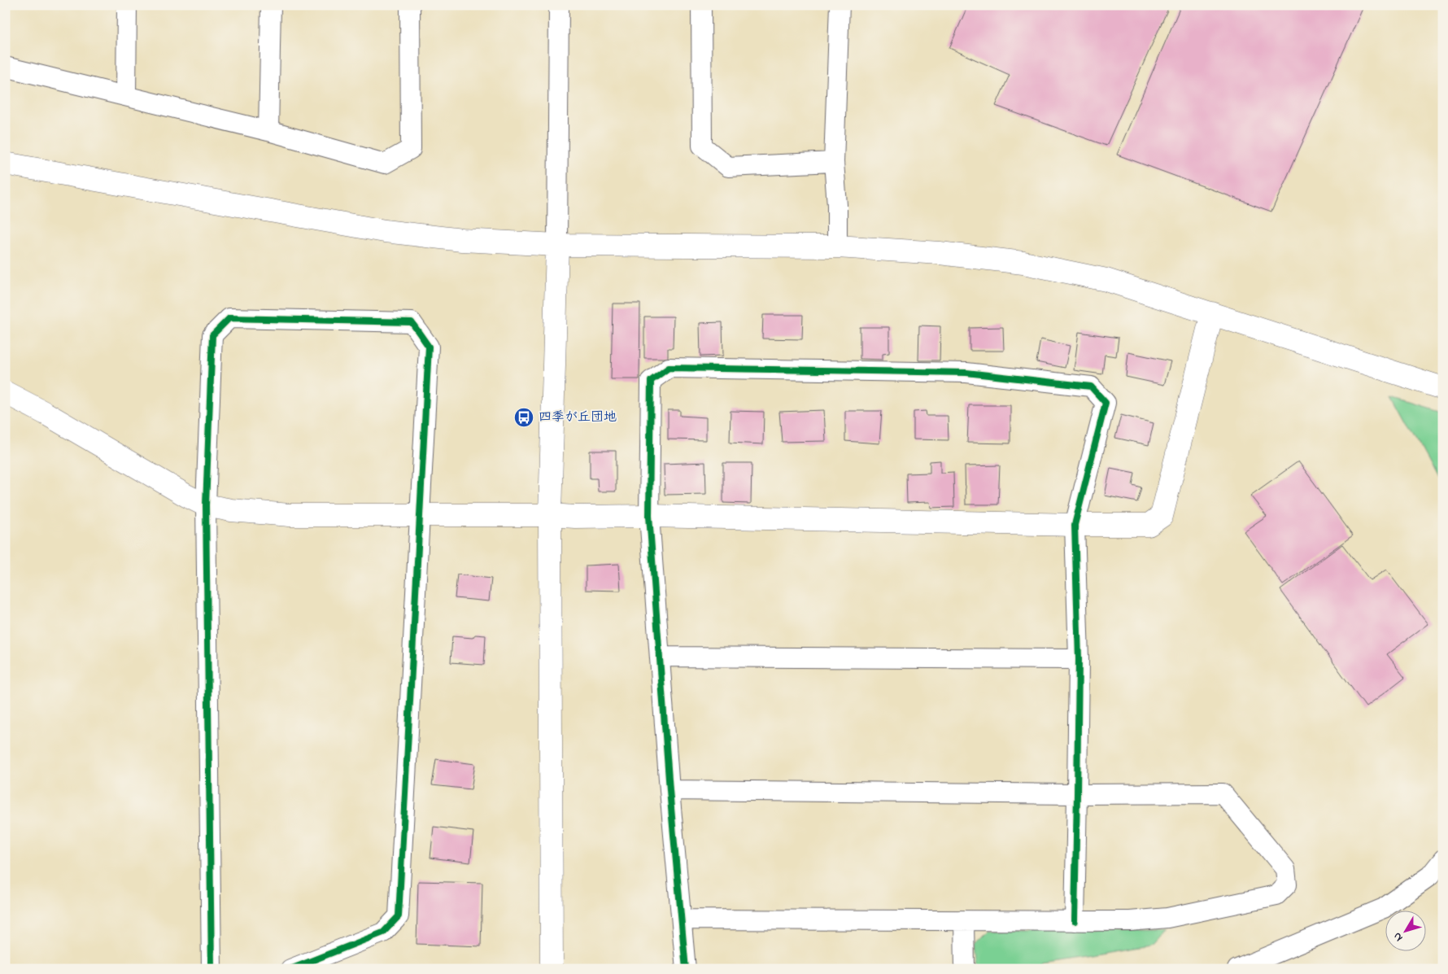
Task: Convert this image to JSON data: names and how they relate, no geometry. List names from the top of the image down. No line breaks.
{"places":{"bus stop":["四季が丘団地"]},"north":"bottom left"}
